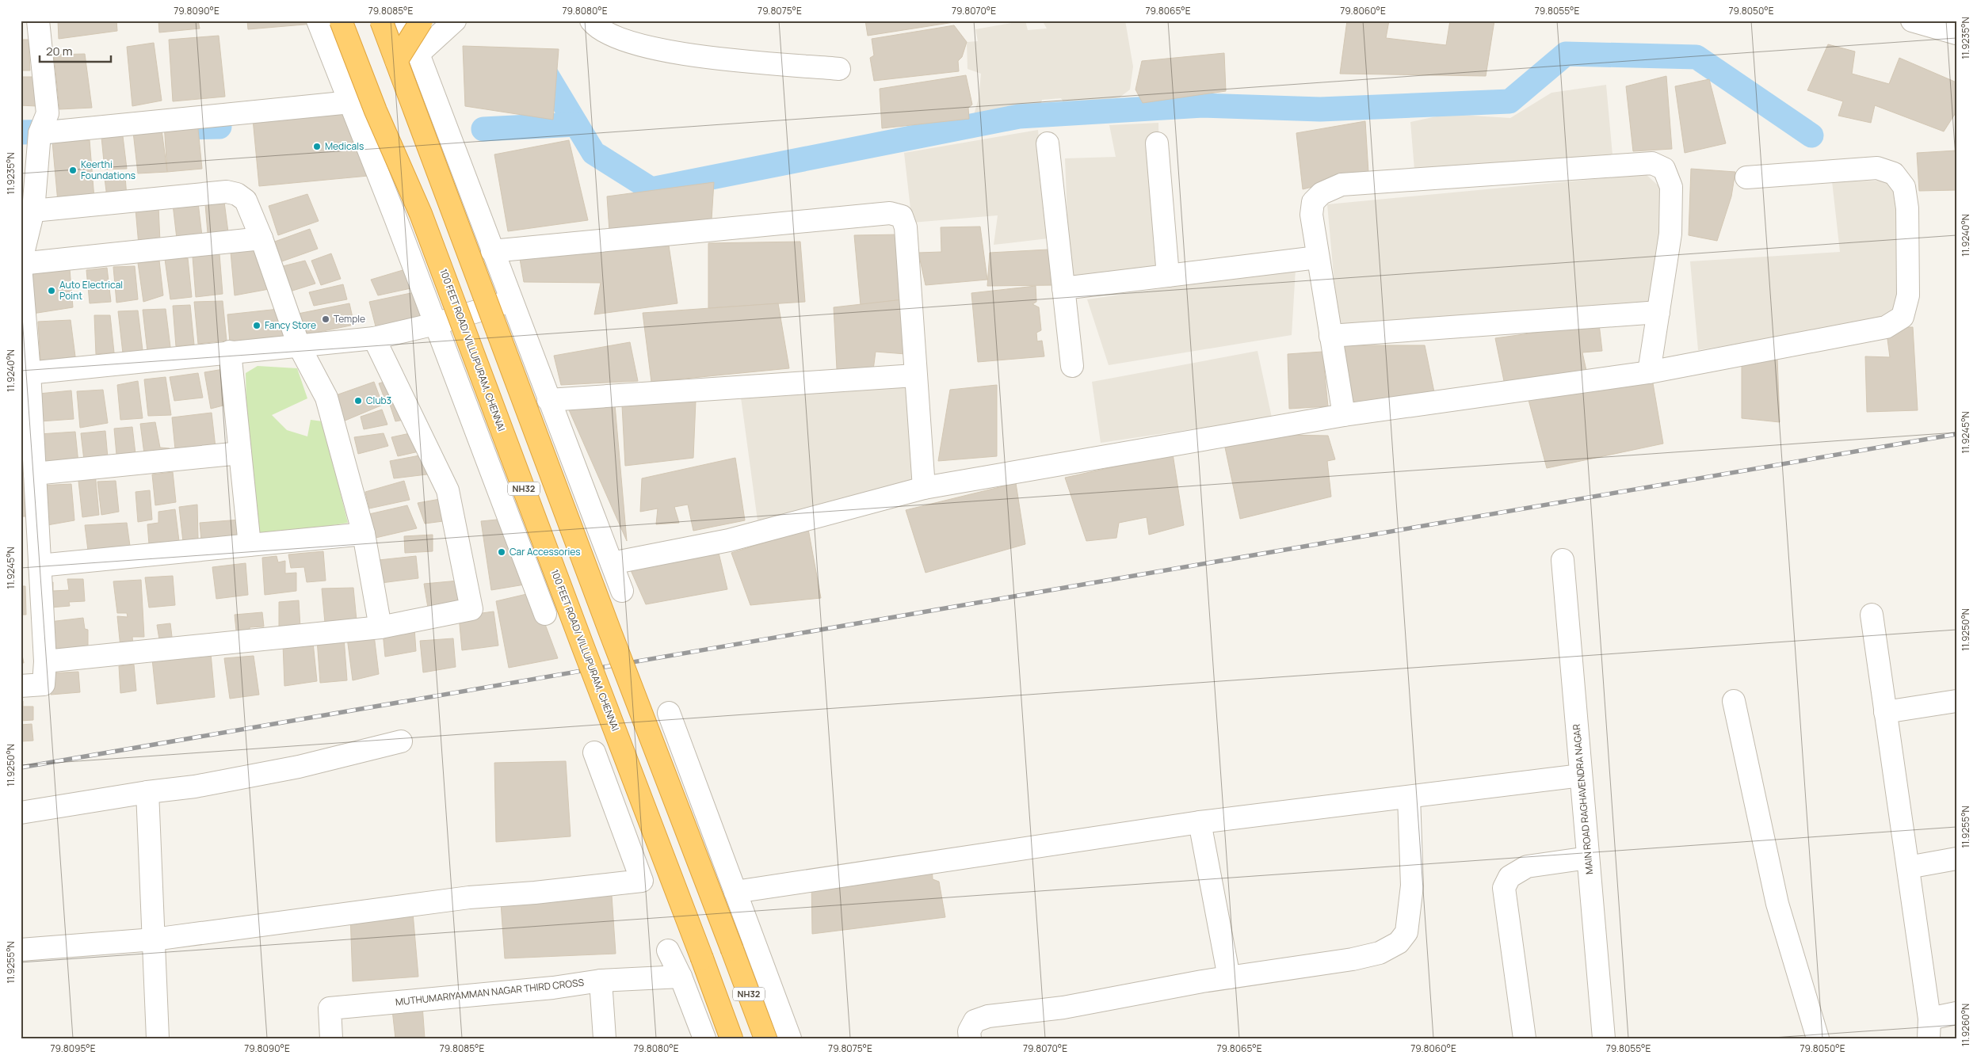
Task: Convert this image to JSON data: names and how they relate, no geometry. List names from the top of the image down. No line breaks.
{"streets":{"highway":["100 FEET ROAD/ VILLUPURAM, CHENNAI","NH32"],"street":["MAIN ROAD RAGHAVENDRA NAGAR","MUTHUMARIYAMMAN NAGAR THIRD CROSS"]},"places":["Medicals","Keerthi Foundations","Auto Electrical Point","Temple","Fancy Store","Club3","Car Accessories"],"scale_bar":"20 m","coordinates":["79.8090°E","79.8085°E","79.8080°E","79.8075°E","79.8070°E","79.8065°E","79.8060°E","79.8055°E","79.8050°E","11.9235°N","11.9240°N","11.9245°N","11.9250°N","11.9255°N","11.9260°N","79.8095°E"]}
